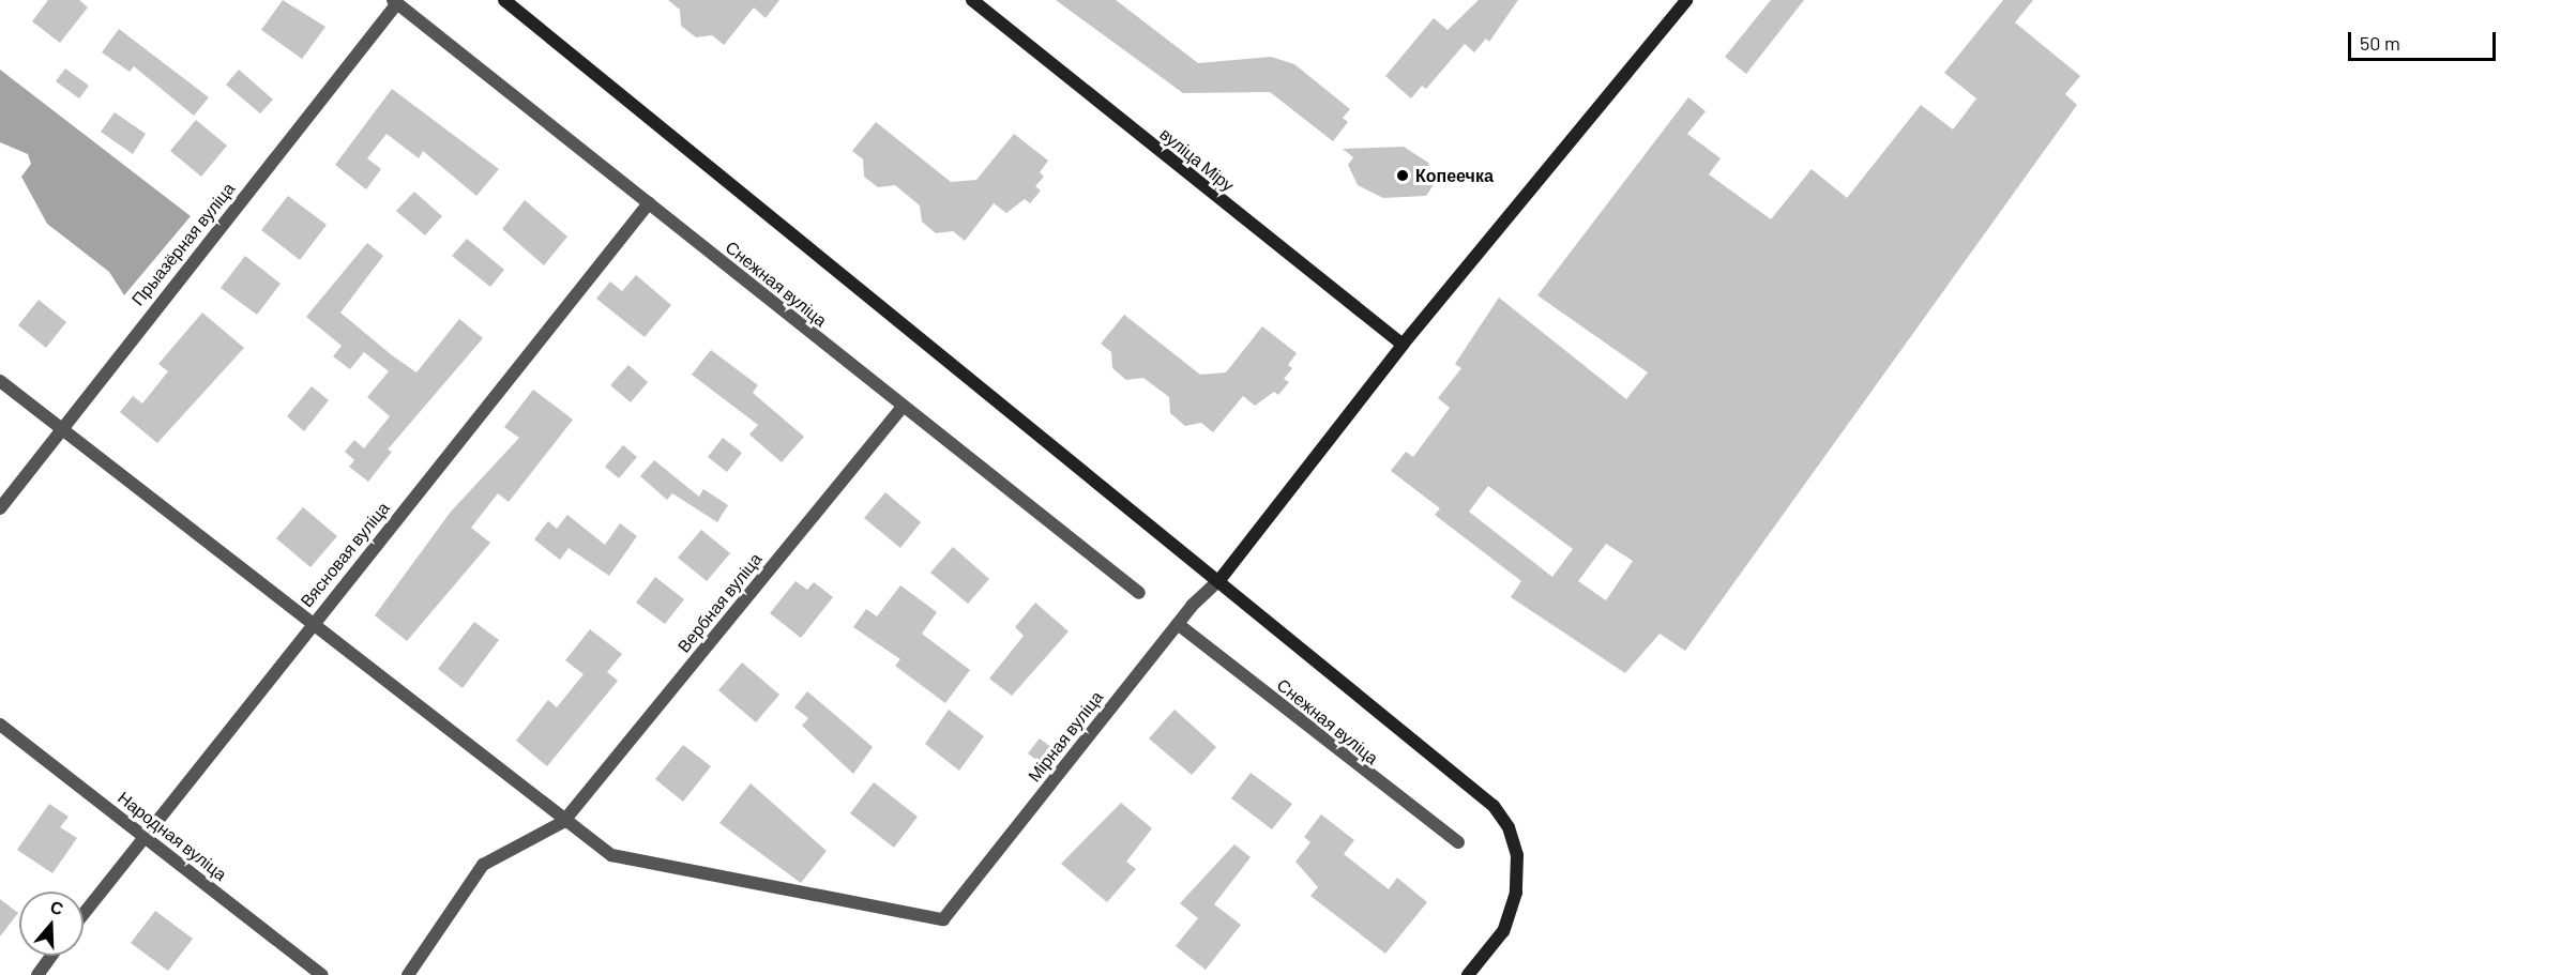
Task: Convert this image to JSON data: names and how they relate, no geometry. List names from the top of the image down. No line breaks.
{"streets":{"main road":["вуліца Міру"],"street":["Прыазёрная вуліца","Снежная вуліца","Вясновая вуліца","Вербная вуліца","Мірная вуліца","Народная вуліца"]},"crossings":[["Прыазёрная вуліца","Снежная вуліца"],["Снежная вуліца","Вясновая вуліца"],["Снежная вуліца","Вербная вуліца"],["Снежная вуліца","Мірная вуліца"],["Вясновая вуліца","Народная вуліца"],["Вербная вуліца","Мірная вуліца"]],"places":["Копеечка"],"scale_bar":"50 m","north":"top"}
